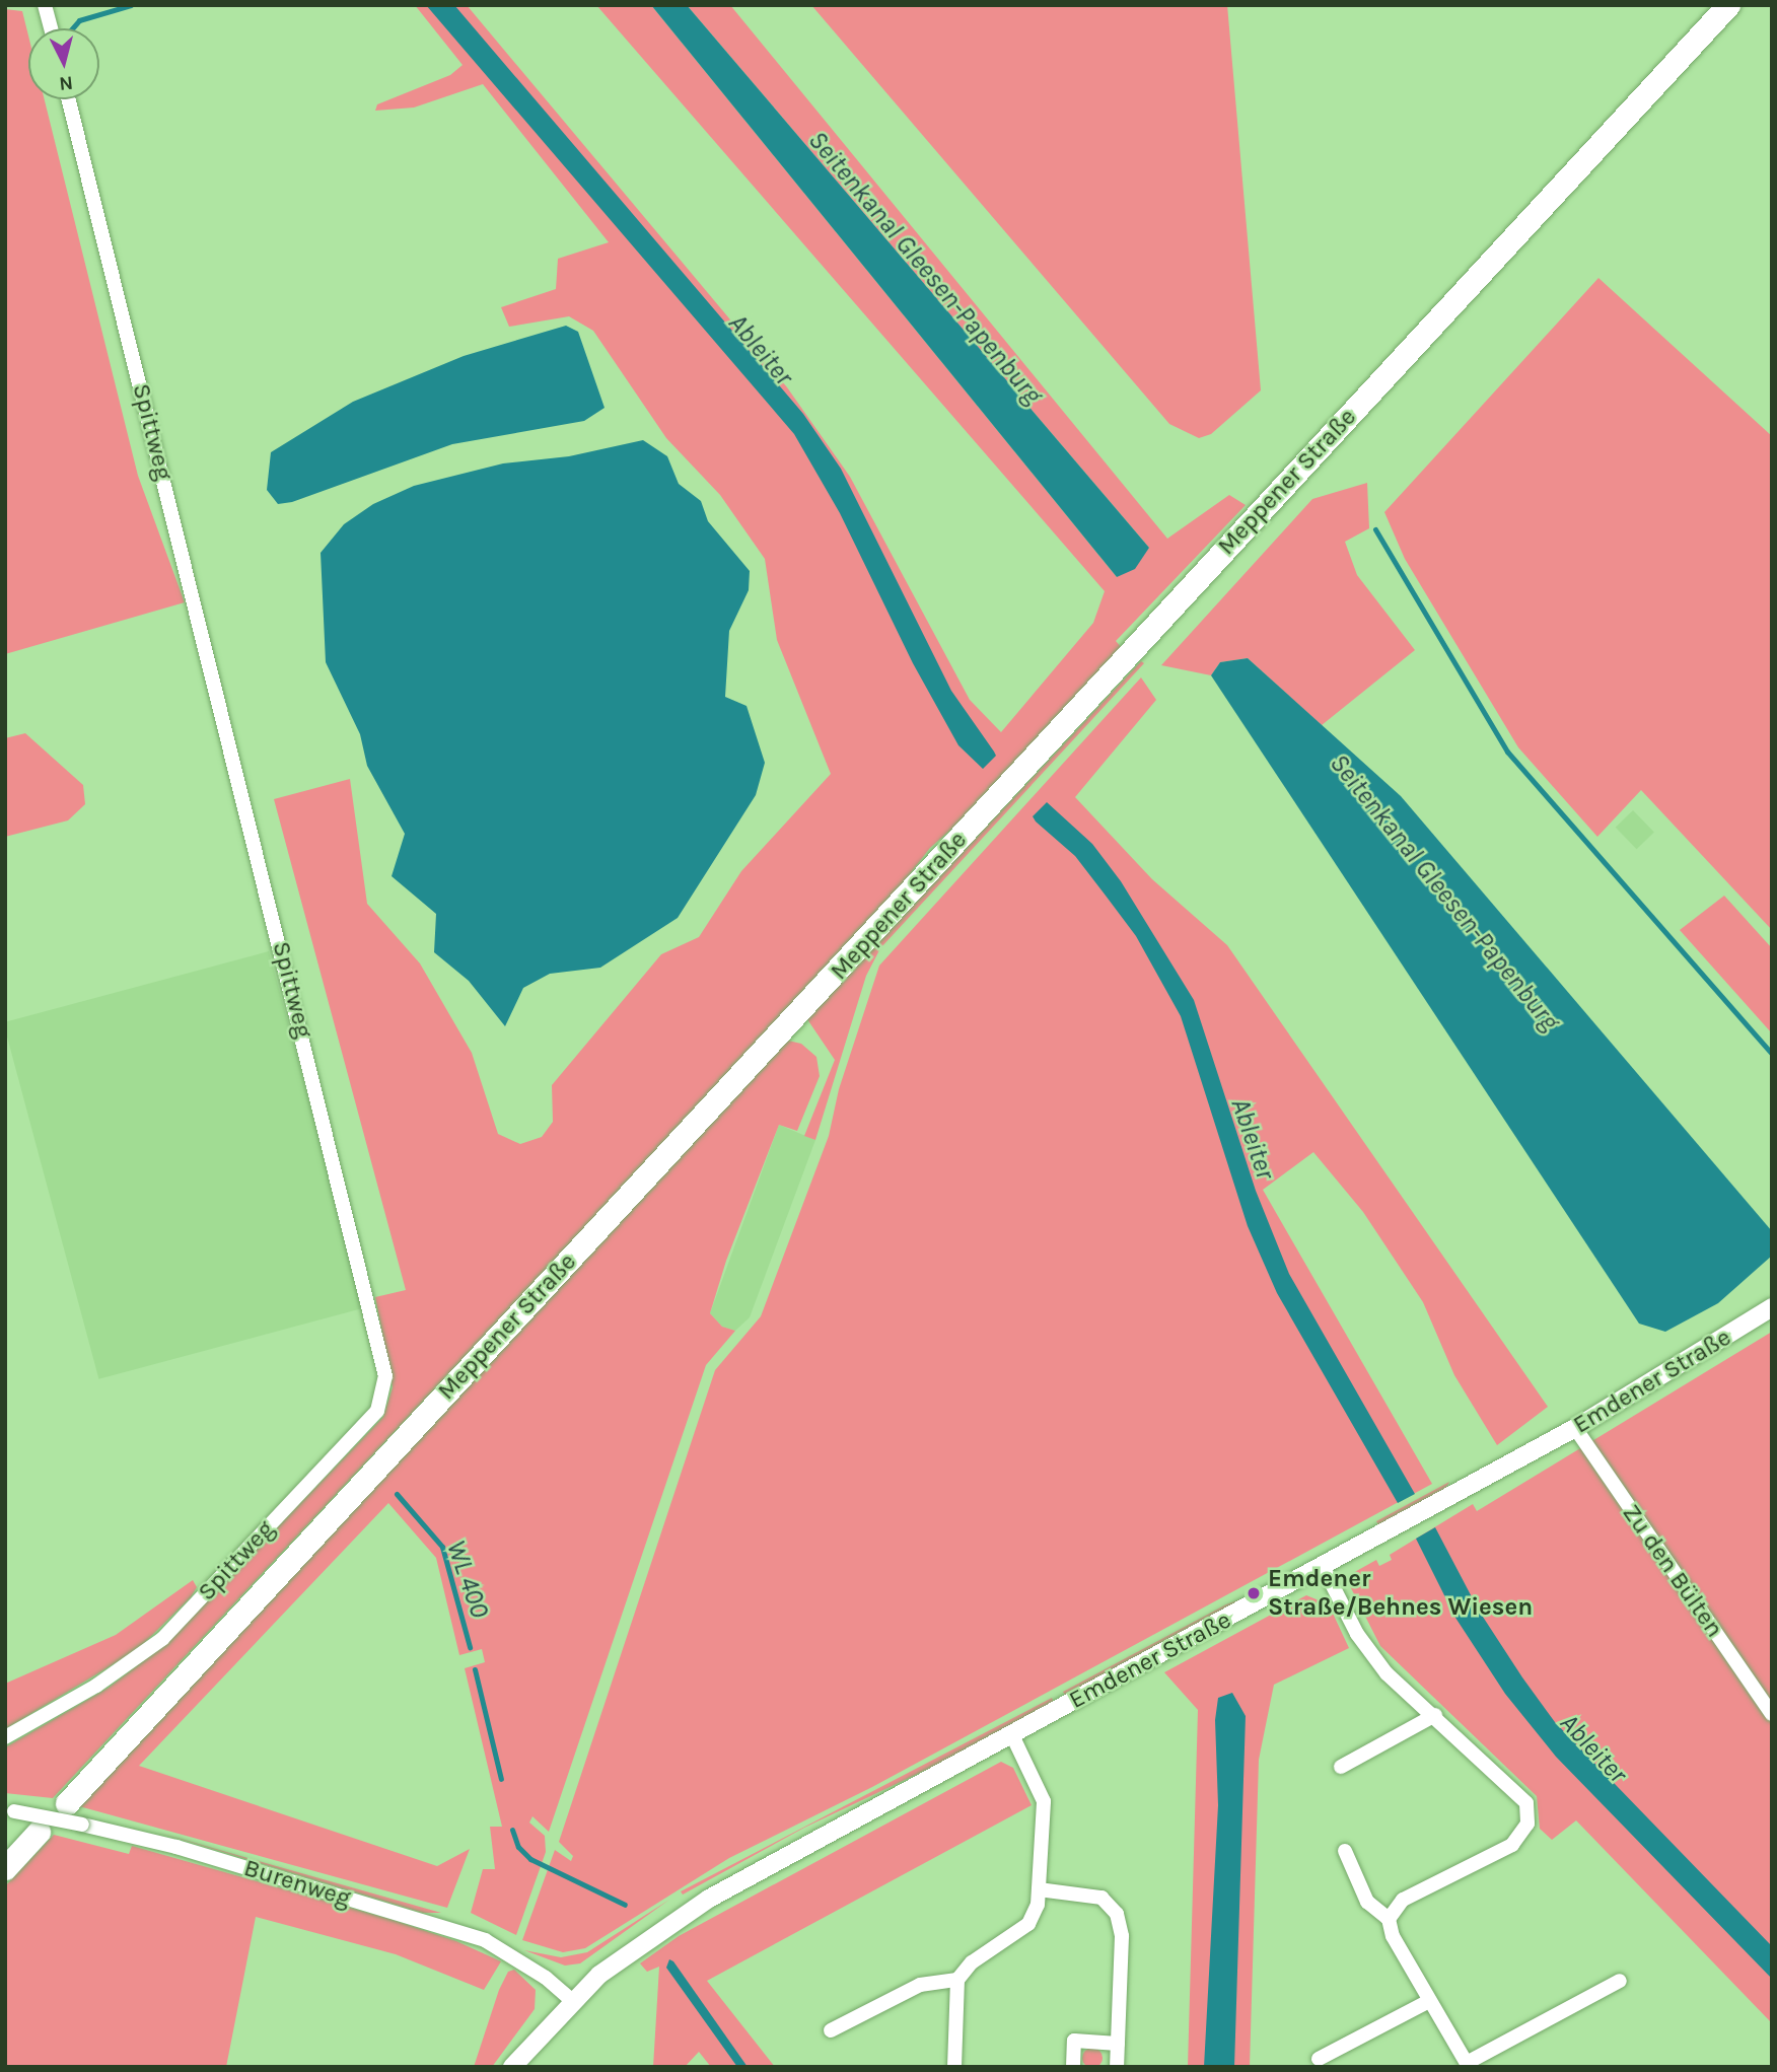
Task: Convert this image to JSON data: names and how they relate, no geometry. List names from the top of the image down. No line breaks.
{"streets":{"main road":["Meppener Straße"],"street":["Spittweg","Emdener Straße","Zu den Bülten","Burenweg"]},"crossings":[["Emdener Straße","Zu den Bülten"],["Emdener Straße","Burenweg"]],"water":["Seitenkanal Gleesen-Papenburg","Ableiter","WL 400"],"places":["Emdener Straße/Behnes Wiesen"],"north":"bottom"}
